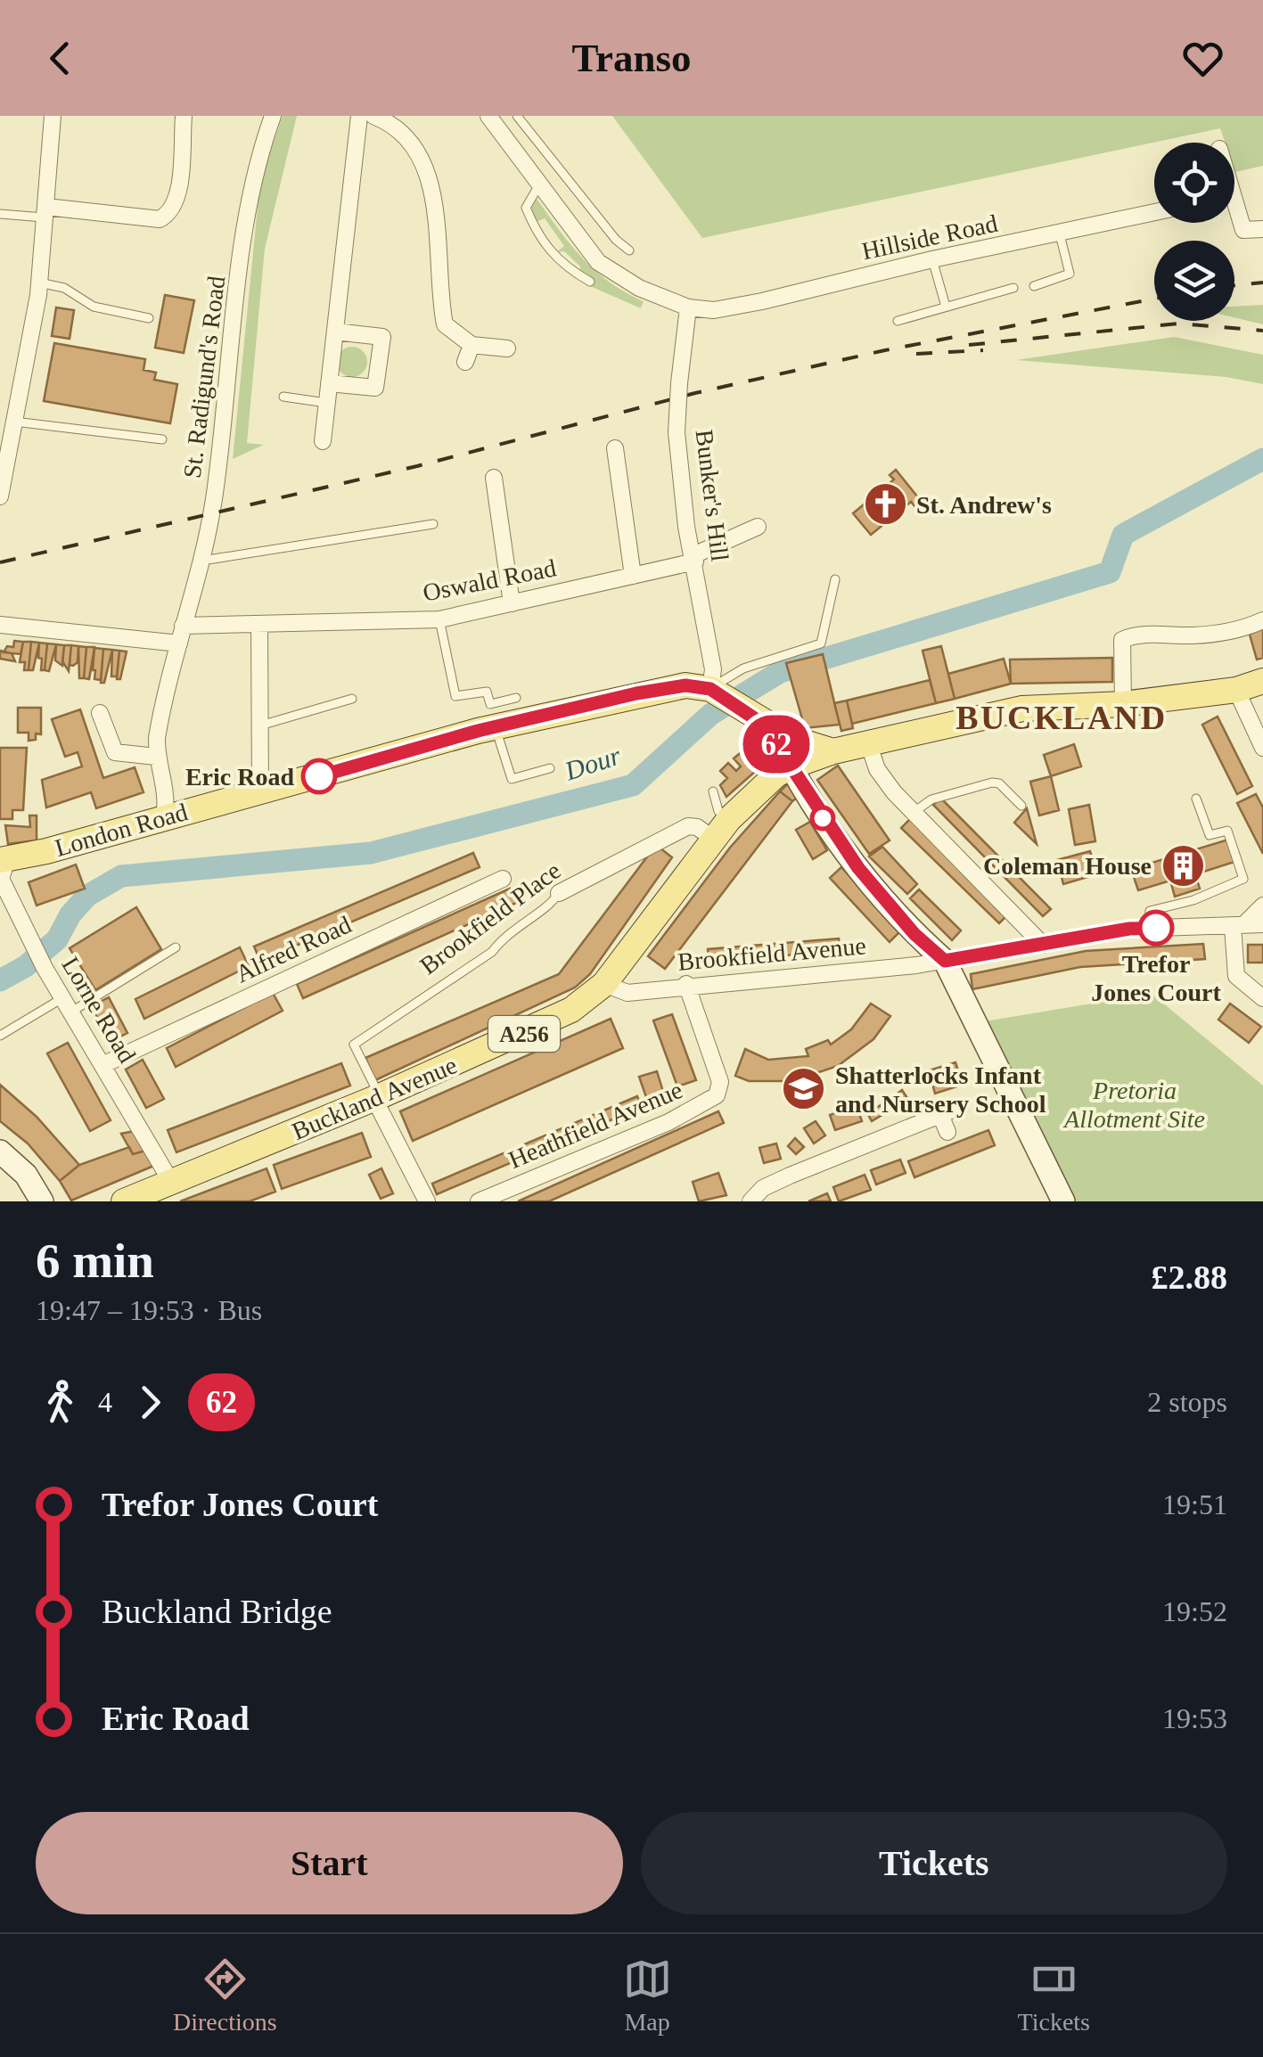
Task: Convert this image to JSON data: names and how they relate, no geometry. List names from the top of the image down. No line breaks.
{"streets":{"main road":["London Road","A256","Buckland Avenue"],"street":["Hillside Road","St. Radigund's Road","Bunker's Hill","Oswald Road","Brookfield Place","Alfred Road","Brookfield Avenue","Lorne Road","Heathfield Avenue"]},"crossings":[["Hillside Road","Bunker's Hill"],["St. Radigund's Road","Oswald Road"],["St. Radigund's Road","London Road"],["Bunker's Hill","Oswald Road"],["Bunker's Hill","London Road"],["Bunker's Hill","A256"],["London Road","Lorne Road"],["London Road","A256"],["Brookfield Place","Buckland Avenue"],["Alfred Road","Lorne Road"],["Brookfield Avenue","Buckland Avenue"],["Brookfield Avenue","Heathfield Avenue"],["Lorne Road","Buckland Avenue"],["A256","Buckland Avenue"]],"districts":["BUCKLAND"],"water":["Dour"],"parks":["Pretoria Allotment Site"],"places":{"church":["St. Andrew's"],"other":["Eric Road","Trefor Jones Court"],"building":["Coleman House"],"school or university":["Shatterlocks Infant and Nursery School"]},"lines":["bus line 62"],"page":{"header":"Transo","on_map":"62","heading":["6 min","19:47 – 19:53 · Bus","£2.88"],"legs":["4","62","2 stops"],"list":[{"name":"Trefor Jones Court","value":"19:51"},{"name":"Buckland Bridge","value":"19:52"},{"name":"Eric Road","value":"19:53"}],"buttons":["Start","Tickets"],"tabs":["Directions","Map","Tickets"]}}
